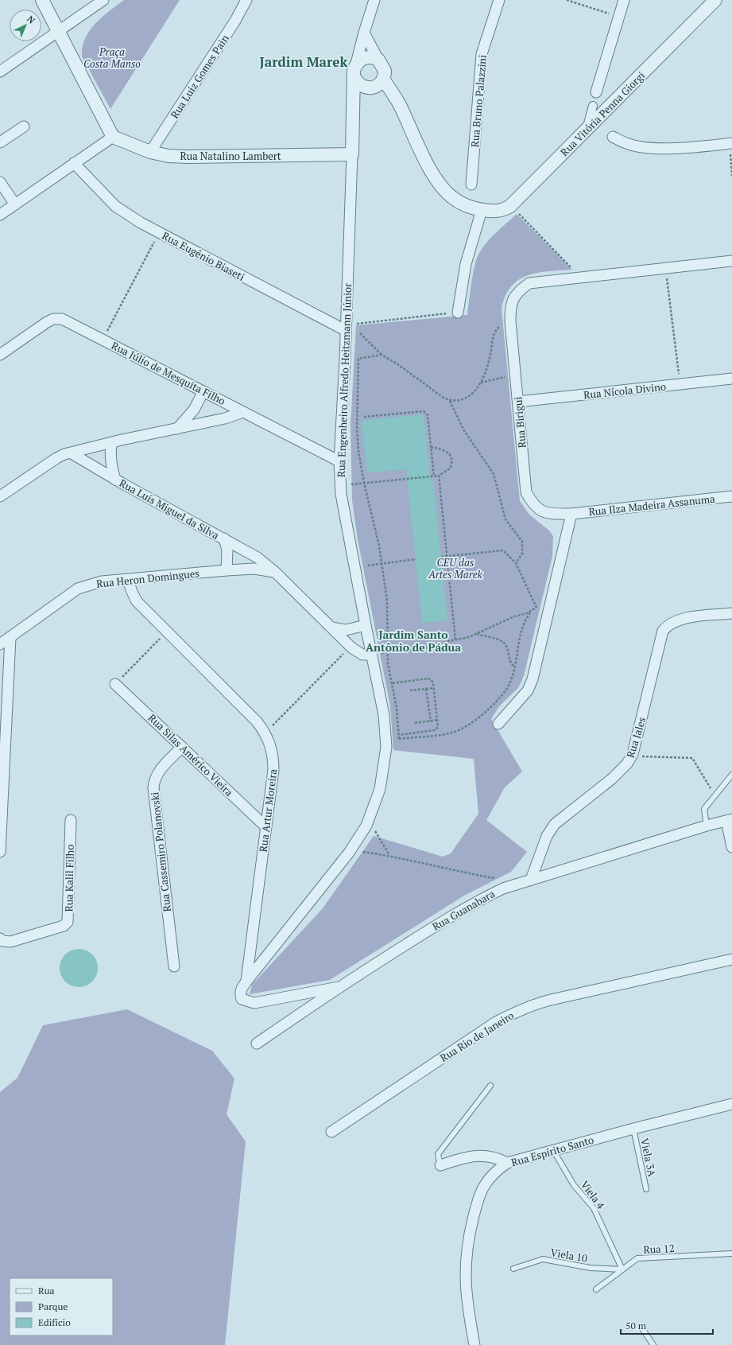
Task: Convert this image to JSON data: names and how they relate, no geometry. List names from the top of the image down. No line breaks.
{"streets":{"street":["Rua Luiz Gomes Pain","Rua Bruno Palazzini","Rua Vitória Penna Giorgi","Rua Natalino Lambert","Rua Eugênio Biaseti","Rua Júlio de Mesquita Filho","Rua Engenheiro Alfredo Heitzmann Júnior","Rua Nícola Divino","Rua Birigui","Rua Ilza Madeira Assanuma","Rua Luís Miguel da Silva","Rua Heron Domingues","Rua Jales","Rua Silas Américo Vieira","Rua Artur Moreira","Rua Cassemiro Polanovski","Rua Kalil Filho","Rua Guanabara","Rua Rio de Janeiro","Rua Espírito Santo"],"lane":["Viela 3A","Viela 4","Rua 12","Viela 10"]},"crossings":[["Rua Luiz Gomes Pain","Rua Natalino Lambert"],["Rua Vitória Penna Giorgi","Rua Engenheiro Alfredo Heitzmann Júnior"],["Rua Natalino Lambert","Rua Engenheiro Alfredo Heitzmann Júnior"],["Rua Eugênio Biaseti","Rua Engenheiro Alfredo Heitzmann Júnior"],["Rua Júlio de Mesquita Filho","Rua Engenheiro Alfredo Heitzmann Júnior"],["Rua Engenheiro Alfredo Heitzmann Júnior","Rua Luís Miguel da Silva"],["Rua Engenheiro Alfredo Heitzmann Júnior","Rua Artur Moreira"],["Rua Engenheiro Alfredo Heitzmann Júnior","Rua Guanabara"],["Rua Nícola Divino","Rua Birigui"],["Rua Birigui","Rua Ilza Madeira Assanuma"],["Rua Luís Miguel da Silva","Rua Heron Domingues"],["Rua Heron Domingues","Rua Artur Moreira"],["Rua Jales","Rua Guanabara"],["Rua Silas Américo Vieira","Rua Artur Moreira"],["Rua Silas Américo Vieira","Rua Cassemiro Polanovski"],["Rua Espírito Santo","Viela 3A"],["Rua Espírito Santo","Viela 4"],["Viela 4","Rua 12"],["Viela 4","Viela 10"],["Rua 12","Viela 10"]],"districts":["Jardim Marek","Jardim Santo Antônio de Pádua"],"parks":["Praça Costa Manso","CEU das Artes Marek"],"legend":["Rua","Parque","Edifício"],"scale_bar":"50 m","north":"top right"}
